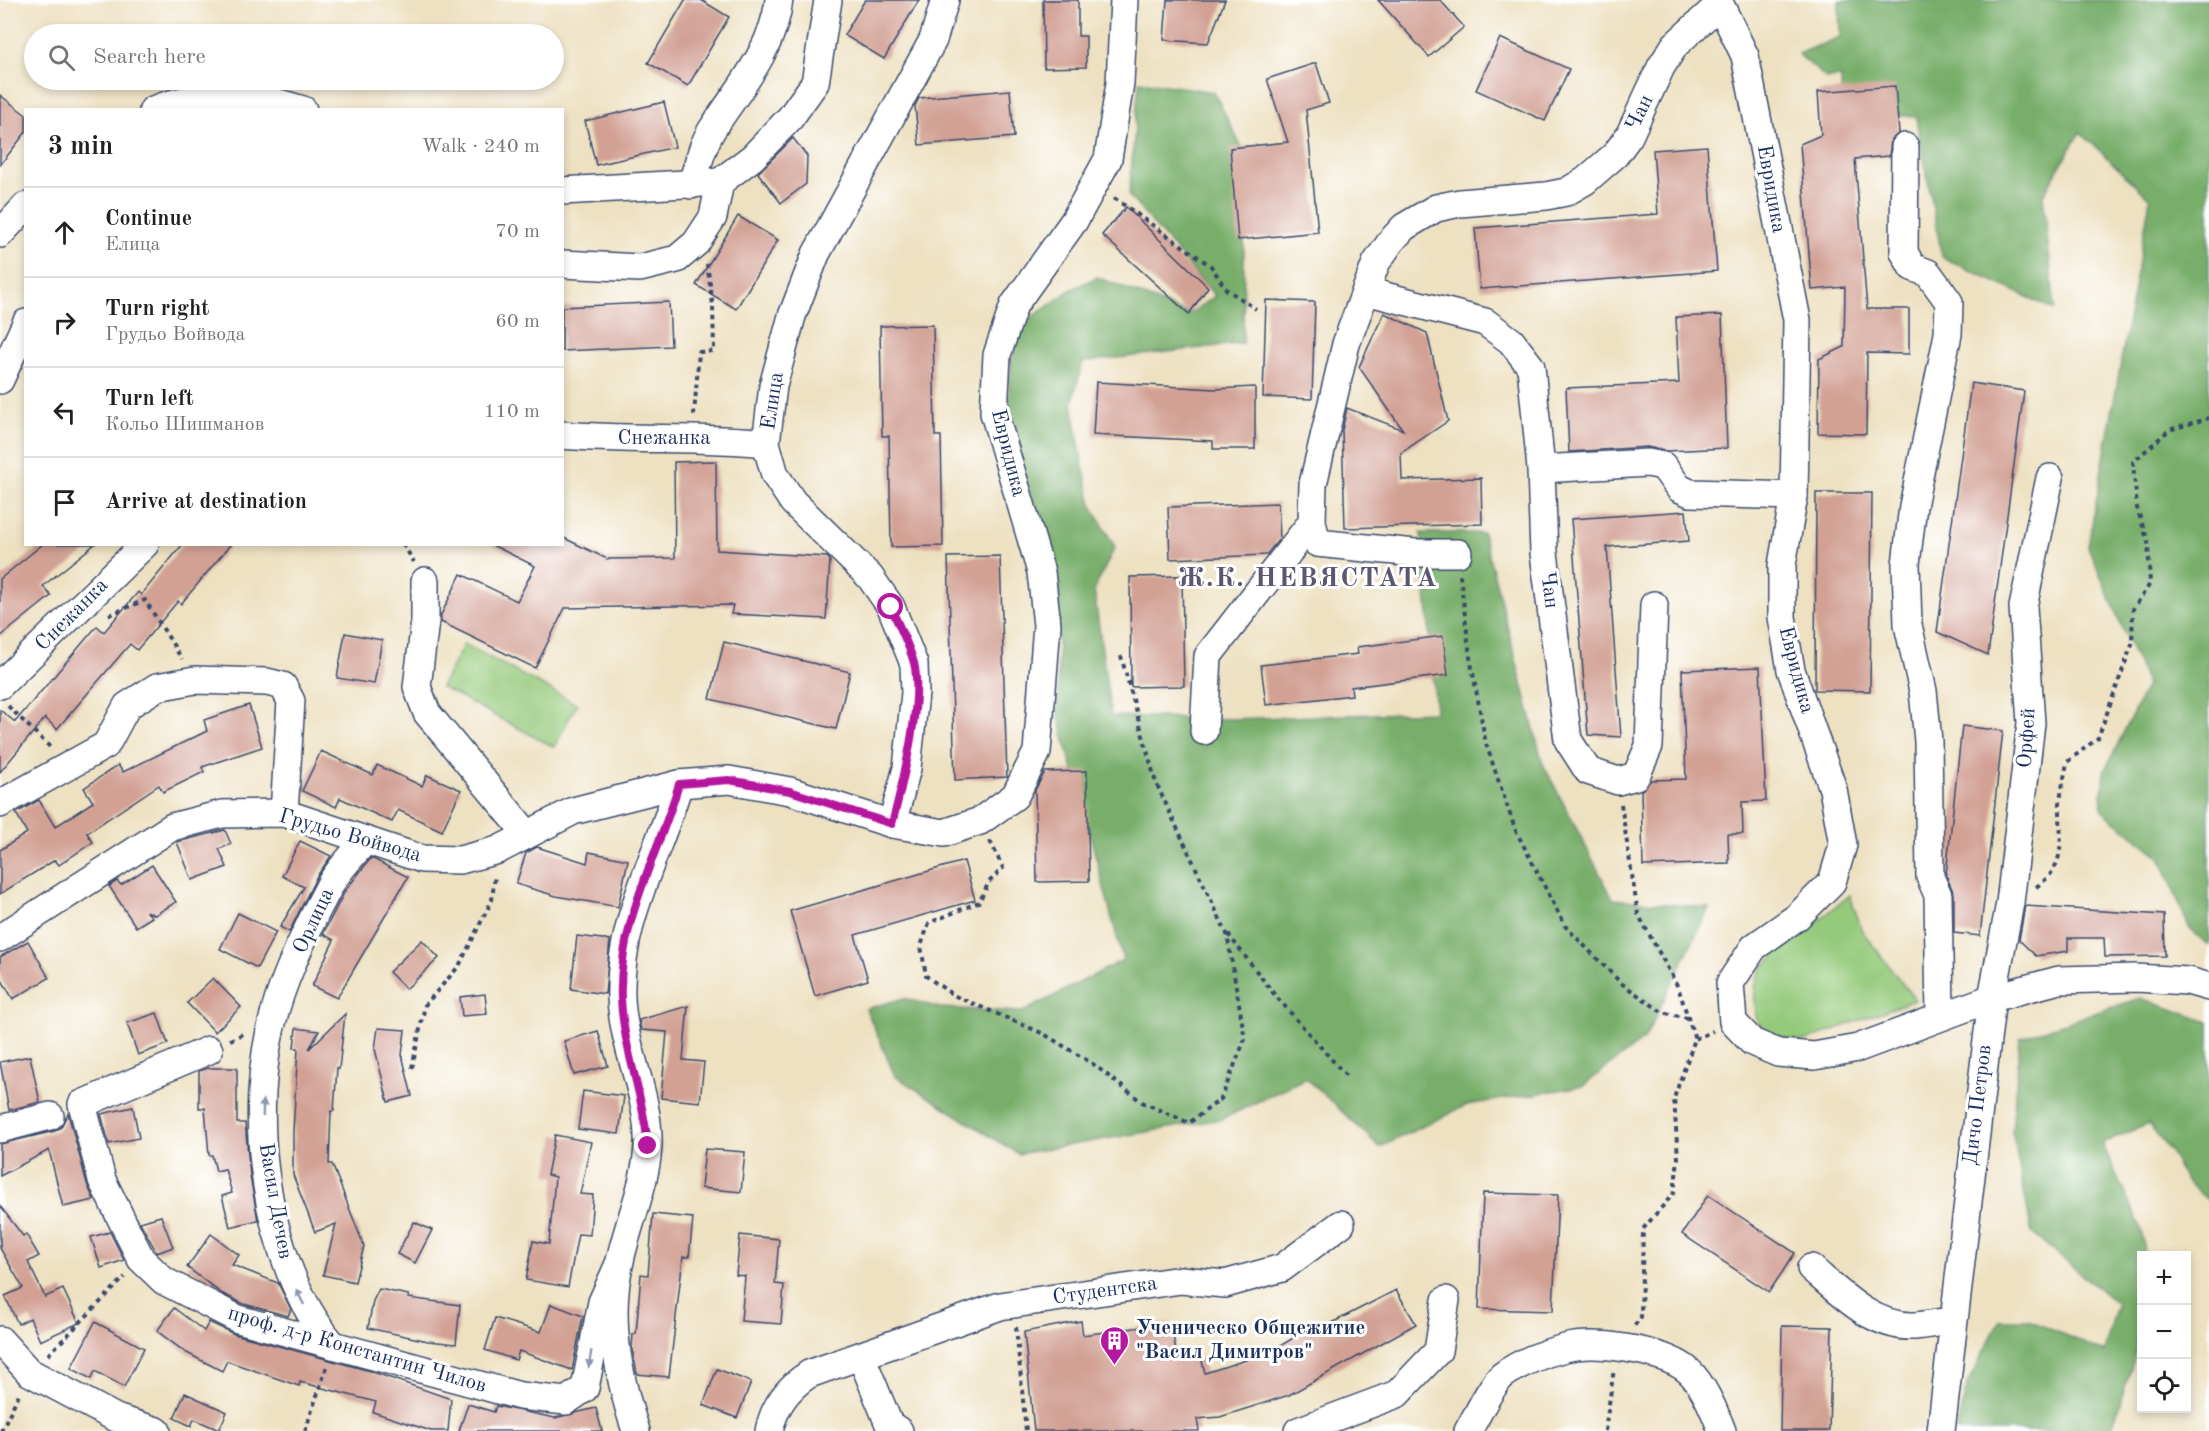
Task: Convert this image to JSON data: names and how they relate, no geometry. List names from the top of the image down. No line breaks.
{"streets":{"street":["Чан","Евридика","Елица","Снежанка","Орфей","Грудьо Войвода","Орлица","Дичо Петров","Васил Дечев","Студентска","проф. д-р Константин Чилов"]},"crossings":[["Чан","Евридика"],["Евридика","Елица"],["Евридика","Орфей"],["Евридика","Грудьо Войвода"],["Евридика","Дичо Петров"],["Елица","Снежанка"],["Елица","Грудьо Войвода"],["Орфей","Дичо Петров"],["Грудьо Войвода","Орлица"],["Орлица","Васил Дечев"],["Васил Дечев","проф. д-р Константин Чилов"]],"one_way":["Васил Дечев"],"districts":["Ж.К. НЕВЯСТАТА"],"places":{"building":["Ученическо Общежитие \"Васил Димитров\""]},"page":{"search":"Search here","heading":["3 min","Walk · 240 m"],"list":[["Continue","Елица","70 m"],["Turn right","Грудьо Войвода","60 m"],["Turn left","Кольо Шишманов","110 m"],"Arrive at destination"],"map_buttons":["+","−"]}}
